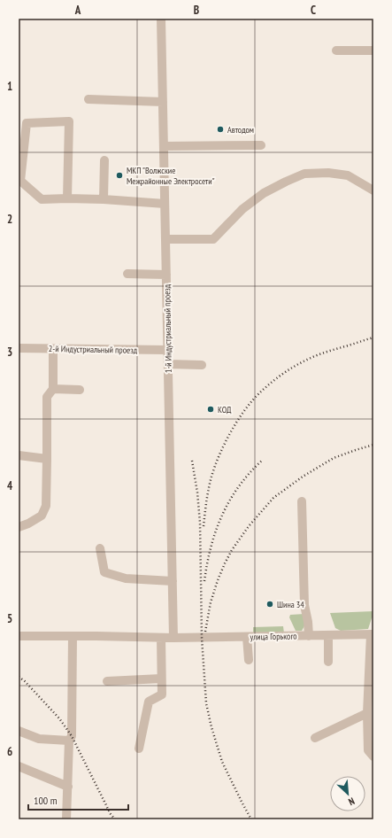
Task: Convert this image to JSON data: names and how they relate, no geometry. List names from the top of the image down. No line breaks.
{"streets":{"street":["1-й Индустриальный проезд","2-й Индустриальный проезд","улица Горького"]},"crossings":[["1-й Индустриальный проезд","2-й Индустриальный проезд"],["1-й Индустриальный проезд","улица Горького"]],"places":["Автодом","МКП \"Волжские Межрайонные Электросети\"","КОД","Шина 34"],"scale_bar":"100 m","north":"bottom right","grid":{"columns":["A","B","C"],"rows":["1","2","3","4","5","6"]}}
